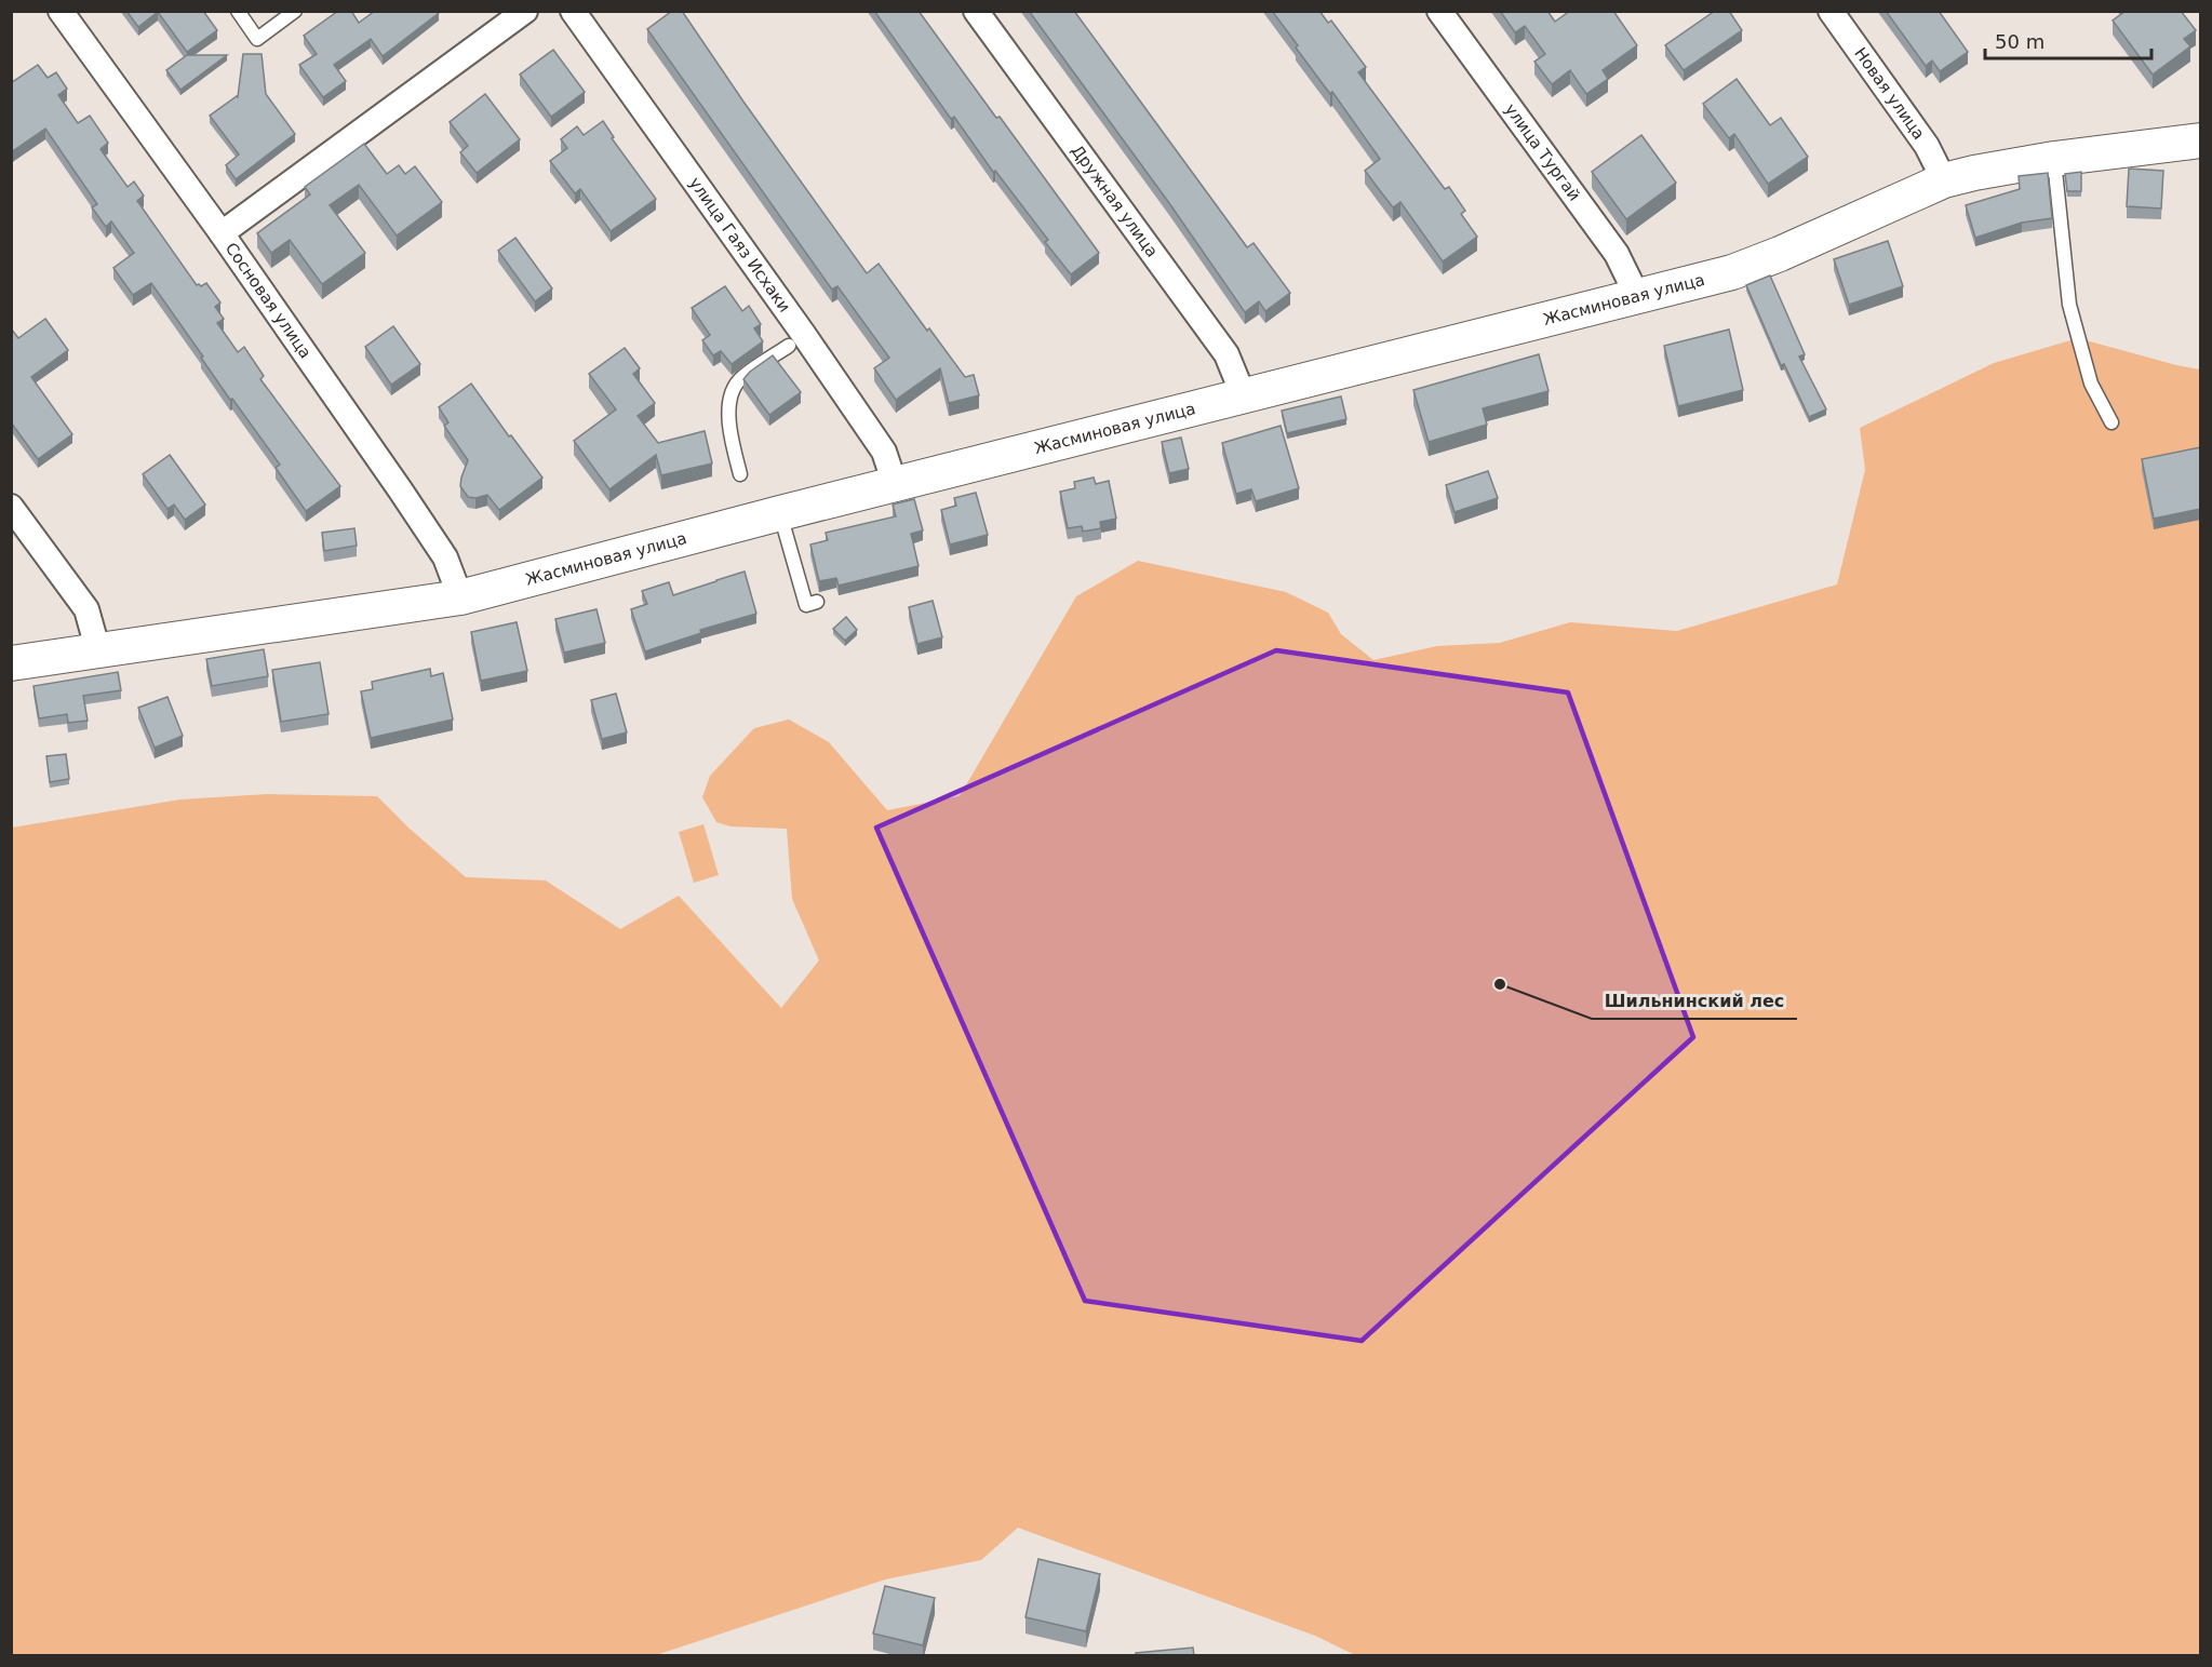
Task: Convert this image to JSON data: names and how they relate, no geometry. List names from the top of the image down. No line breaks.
{"streets":{"street":["Новая улица","улица Тургай","Дружная улица","улица Гаяз Исхаки","Сосновая улица","Жасминовая улица"]},"crossings":[["Новая улица","Жасминовая улица"],["улица Тургай","Жасминовая улица"],["Дружная улица","Жасминовая улица"],["улица Гаяз Исхаки","Жасминовая улица"],["Сосновая улица","Жасминовая улица"]],"places":["Шильнинский лес"],"scale_bar":"50 m"}
